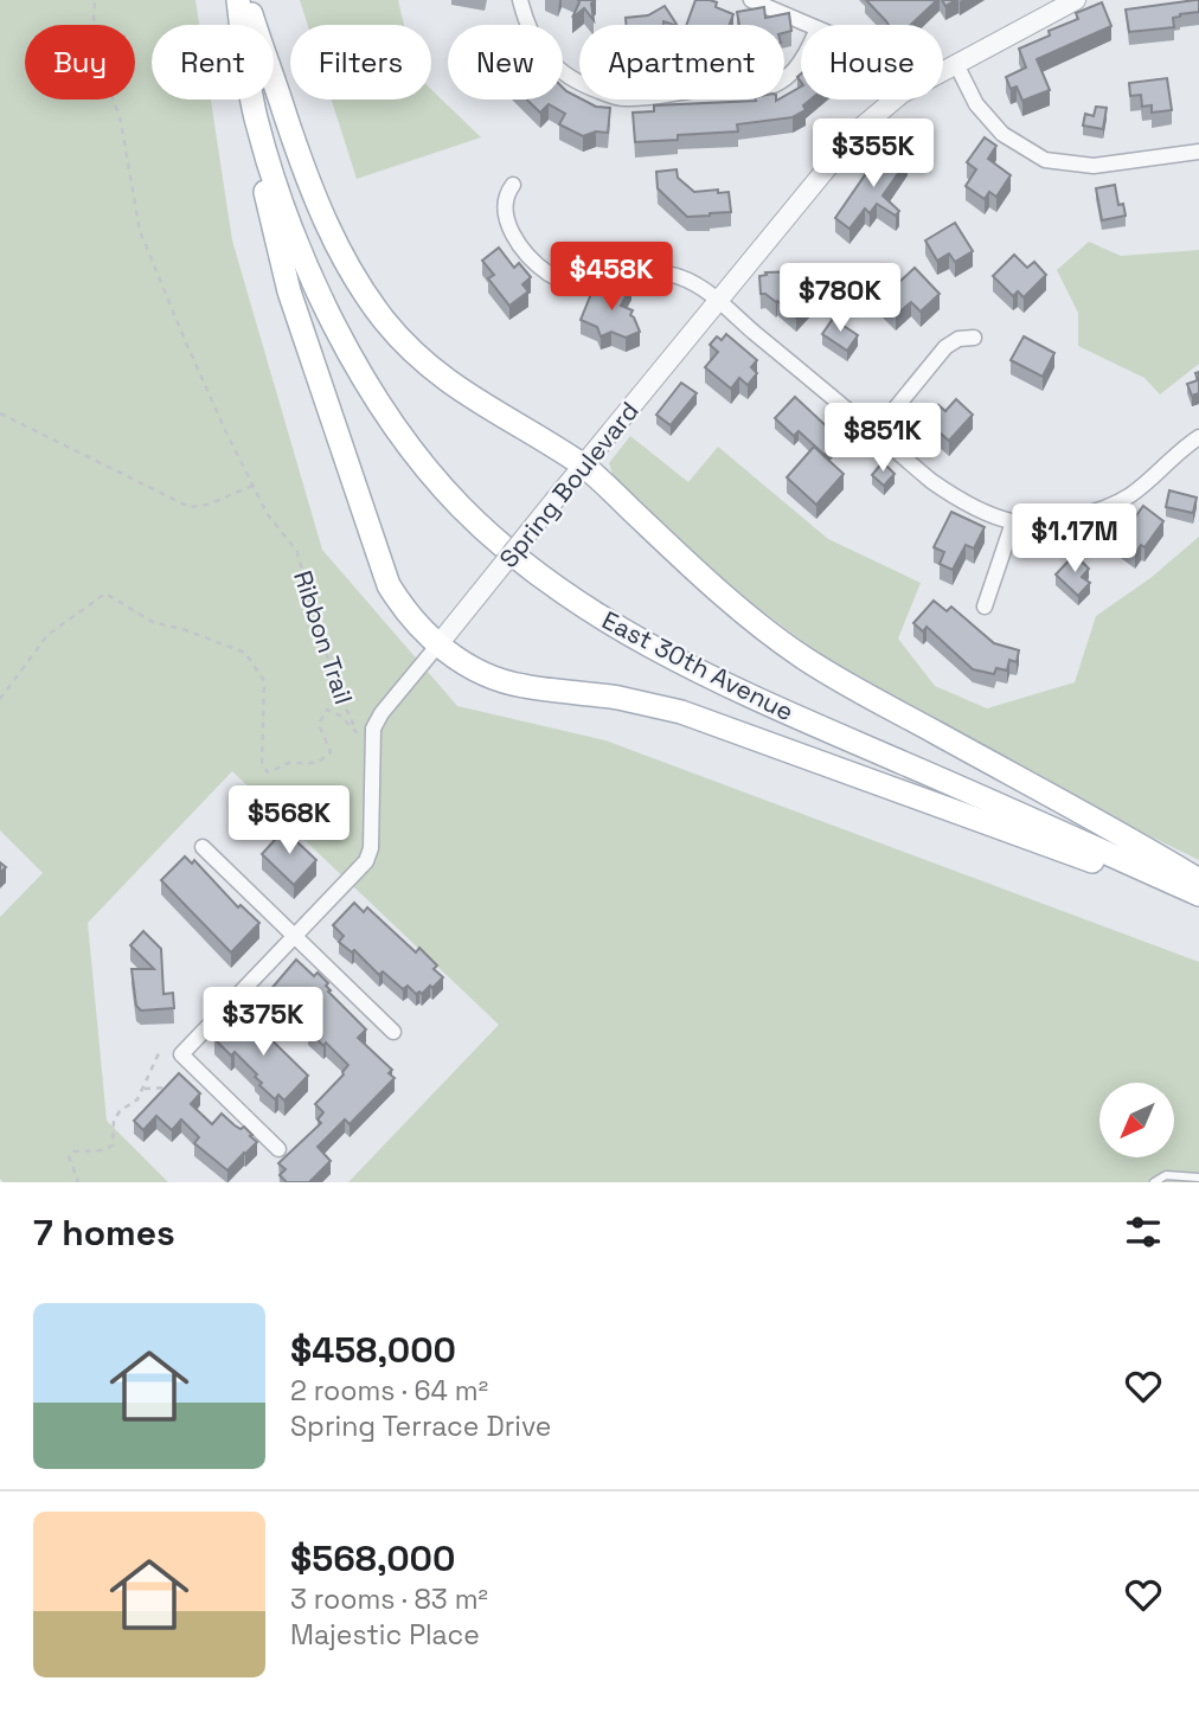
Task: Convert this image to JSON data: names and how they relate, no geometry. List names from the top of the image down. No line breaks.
{"streets":{"main road":["East 30th Avenue"],"street":["Spring Boulevard"],"path":["Ribbon Trail"]},"north":"bottom left","page":{"chip":["Buy","Rent","Filters","New","Apartment","House"],"price":["$355K","$458K","$780K","$851K","$1.17M","$568K","$375K"],"heading":"7 homes","list":[{"name":"$458,000","note":"2 rooms · 64 m² · Spring Terrace Drive"},{"name":"$568,000","note":"3 rooms · 83 m² · Majestic Place"}]}}
